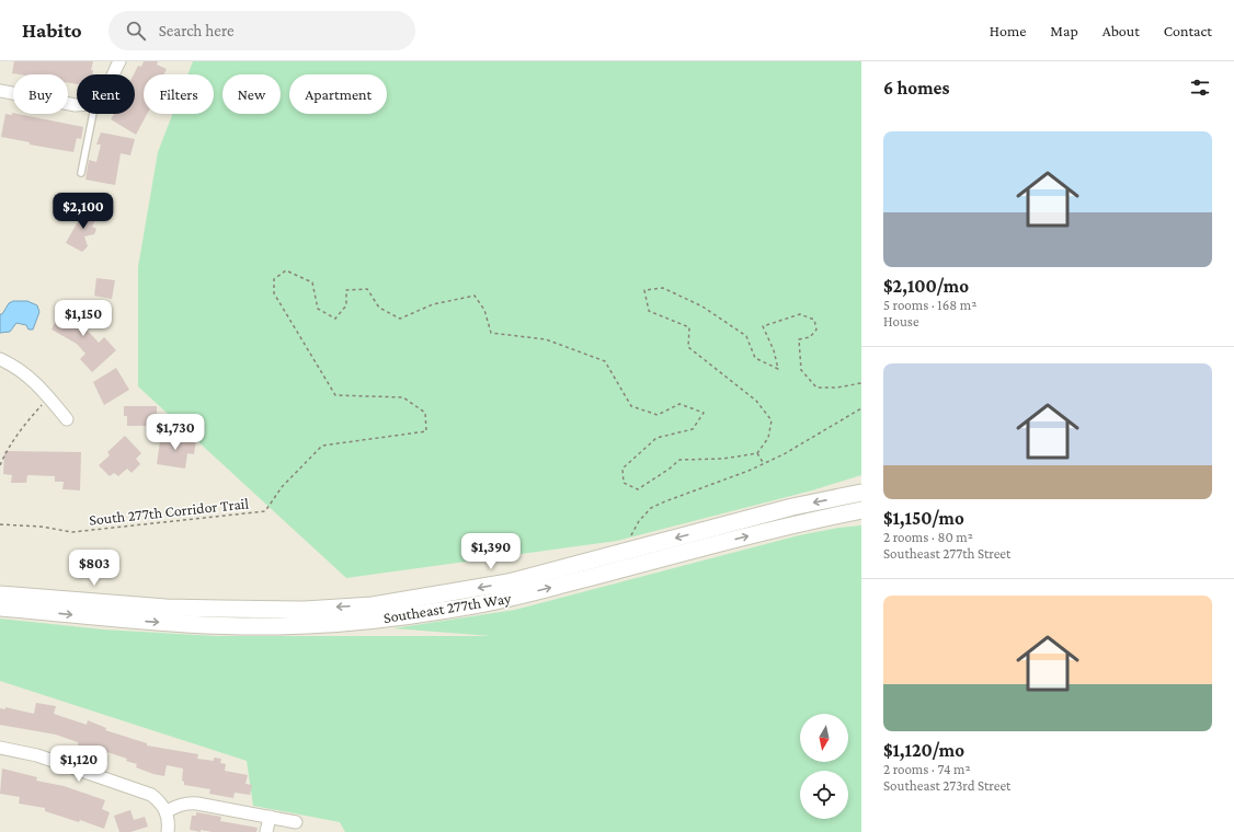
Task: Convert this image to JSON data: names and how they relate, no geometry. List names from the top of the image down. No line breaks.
{"streets":{"main road":["Southeast 277th Way"],"path":["South 277th Corridor Trail"]},"north":"bottom","page":{"header":"Habito","search":"Search here","nav":["Home","Map","About","Contact"],"heading":"6 homes","chip":["Buy","Rent","Filters","New","Apartment"],"list":[{"name":"$2,100/mo","note":"5 rooms · 168 m² · House"},{"name":"$1,150/mo","note":"2 rooms · 80 m² · Southeast 277th Street"},{"name":"$1,120/mo","note":"2 rooms · 74 m² · Southeast 273rd Street"}],"price":["$2,100","$1,150","$1,730","$1,390","$803","$1,120"]}}
